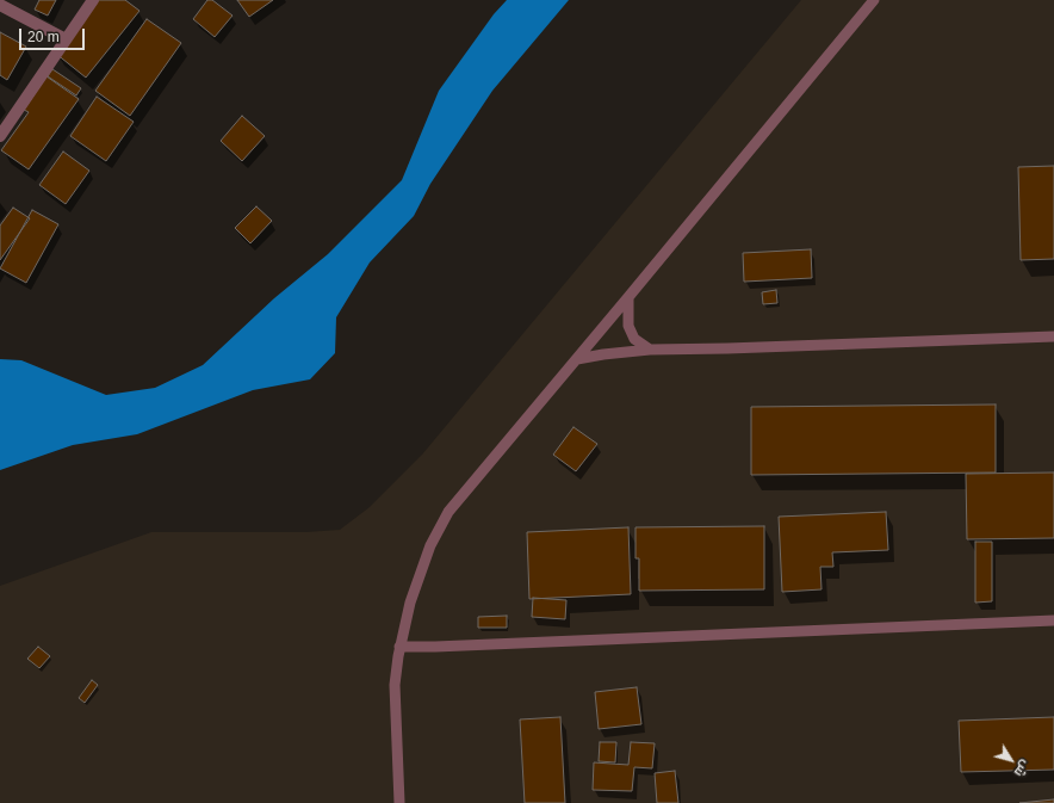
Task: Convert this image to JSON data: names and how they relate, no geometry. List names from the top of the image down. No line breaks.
{"scale_bar":"20 m","north":"bottom right"}
